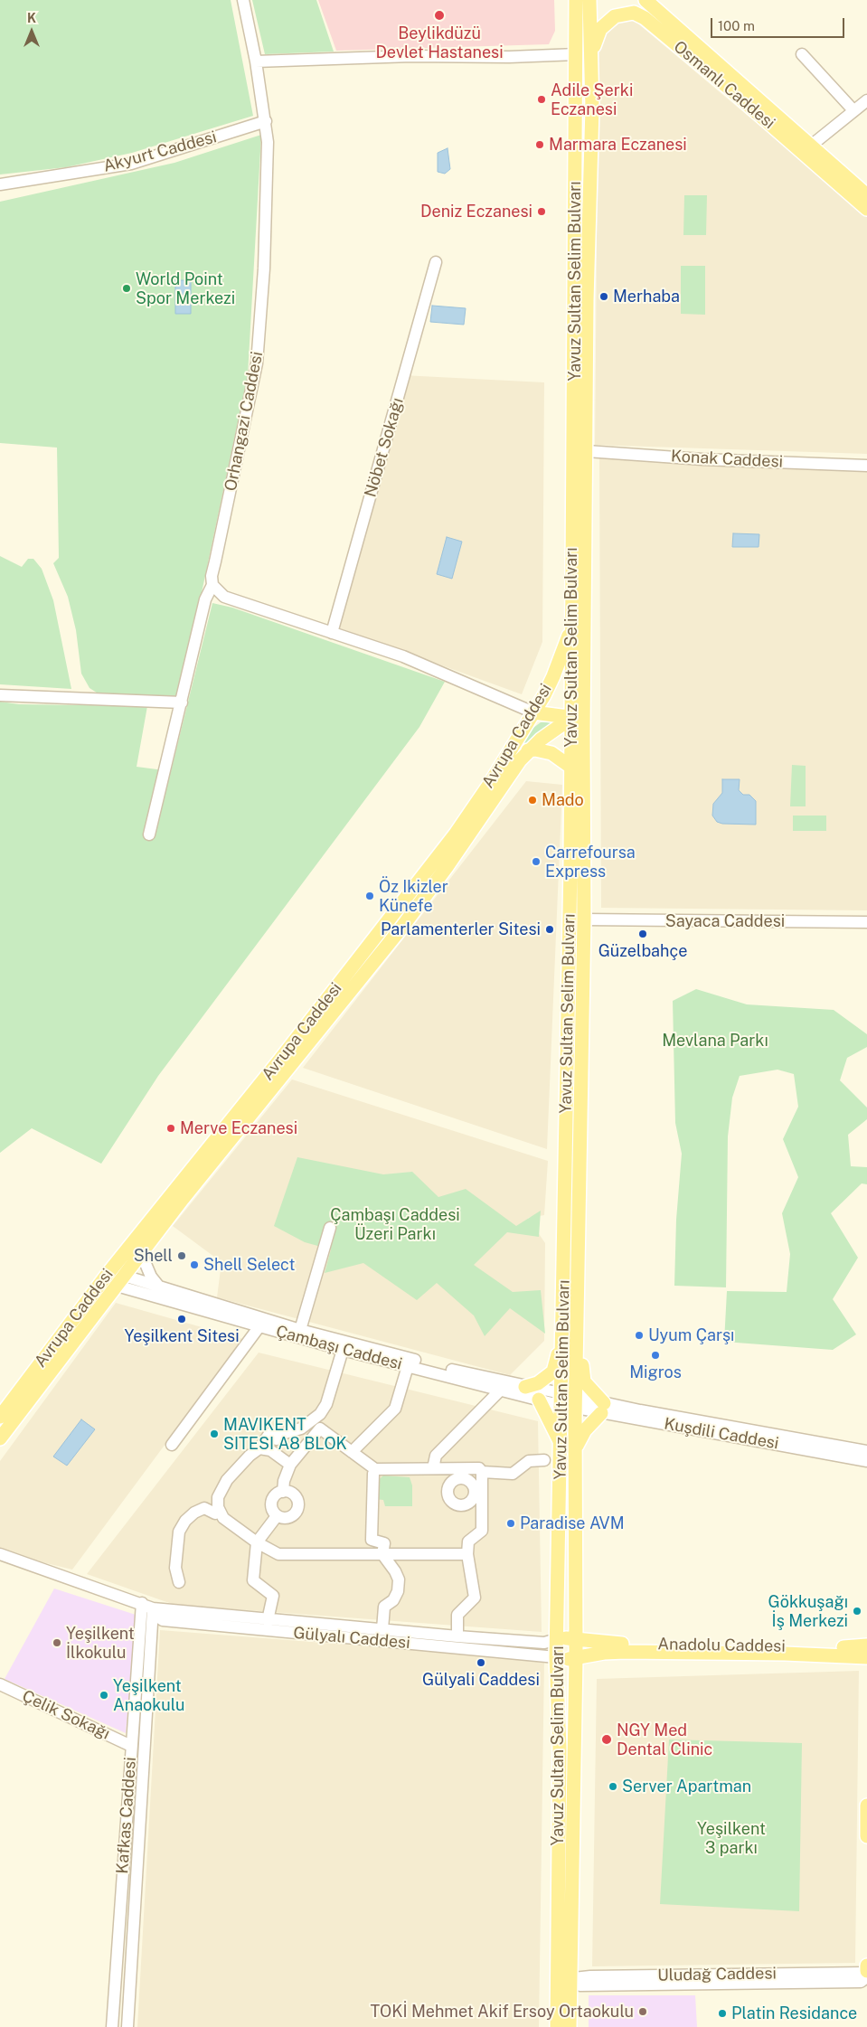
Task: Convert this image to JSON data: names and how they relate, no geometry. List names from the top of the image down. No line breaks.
{"streets":{"main road":["Osmanlı Caddesi","Yavuz Sultan Selim Bulvarı","Avrupa Caddesi","Anadolu Caddesi"],"street":["Akyurt Caddesi","Orhangazi Caddesi","Nöbet Sokağı","Konak Caddesi","Sayaca Caddesi","Çambaşı Caddesi","Kuşdili Caddesi","Gülyalı Caddesi","Çelik Sokağı","Kafkas Caddesi","Uludağ Caddesi"]},"crossings":[["Osmanlı Caddesi","Yavuz Sultan Selim Bulvarı"],["Akyurt Caddesi","Orhangazi Caddesi"],["Yavuz Sultan Selim Bulvarı","Konak Caddesi"],["Yavuz Sultan Selim Bulvarı","Avrupa Caddesi"],["Yavuz Sultan Selim Bulvarı","Sayaca Caddesi"],["Yavuz Sultan Selim Bulvarı","Çambaşı Caddesi"],["Yavuz Sultan Selim Bulvarı","Kuşdili Caddesi"],["Yavuz Sultan Selim Bulvarı","Gülyalı Caddesi"],["Yavuz Sultan Selim Bulvarı","Anadolu Caddesi"],["Yavuz Sultan Selim Bulvarı","Uludağ Caddesi"],["Avrupa Caddesi","Çambaşı Caddesi"],["Çambaşı Caddesi","Kuşdili Caddesi"],["Gülyalı Caddesi","Anadolu Caddesi"],["Gülyalı Caddesi","Kafkas Caddesi"],["Çelik Sokağı","Kafkas Caddesi"]],"parks":["Mevlana Parkı","Çambaşı Caddesi Üzeri Parkı","Yeşilkent 3 parkı"],"places":["Beylikdüzü Devlet Hastanesi","Adile Şerki Eczanesi","Marmara Eczanesi","Deniz Eczanesi","World Point Spor Merkezi","Merhaba","Mado","Carrefoursa Express","Öz Ikizler Künefe","Parlamenterler Sitesi","Güzelbahçe","Merve Eczanesi","Shell","Shell Select","Yeşilkent Sitesi","Uyum Çarşı","Migros","MAVIKENT SITESI A8 BLOK","Paradise AVM","Gökkuşağı İş Merkezi","Yeşilkent İlkokulu","Gülyali Caddesi","Yeşilkent Anaokulu","NGY Med Dental Clinic","Server Apartman","TOKİ Mehmet Akif Ersoy Ortaokulu","Platin Residance"],"scale_bar":"100 m","north":"top"}
